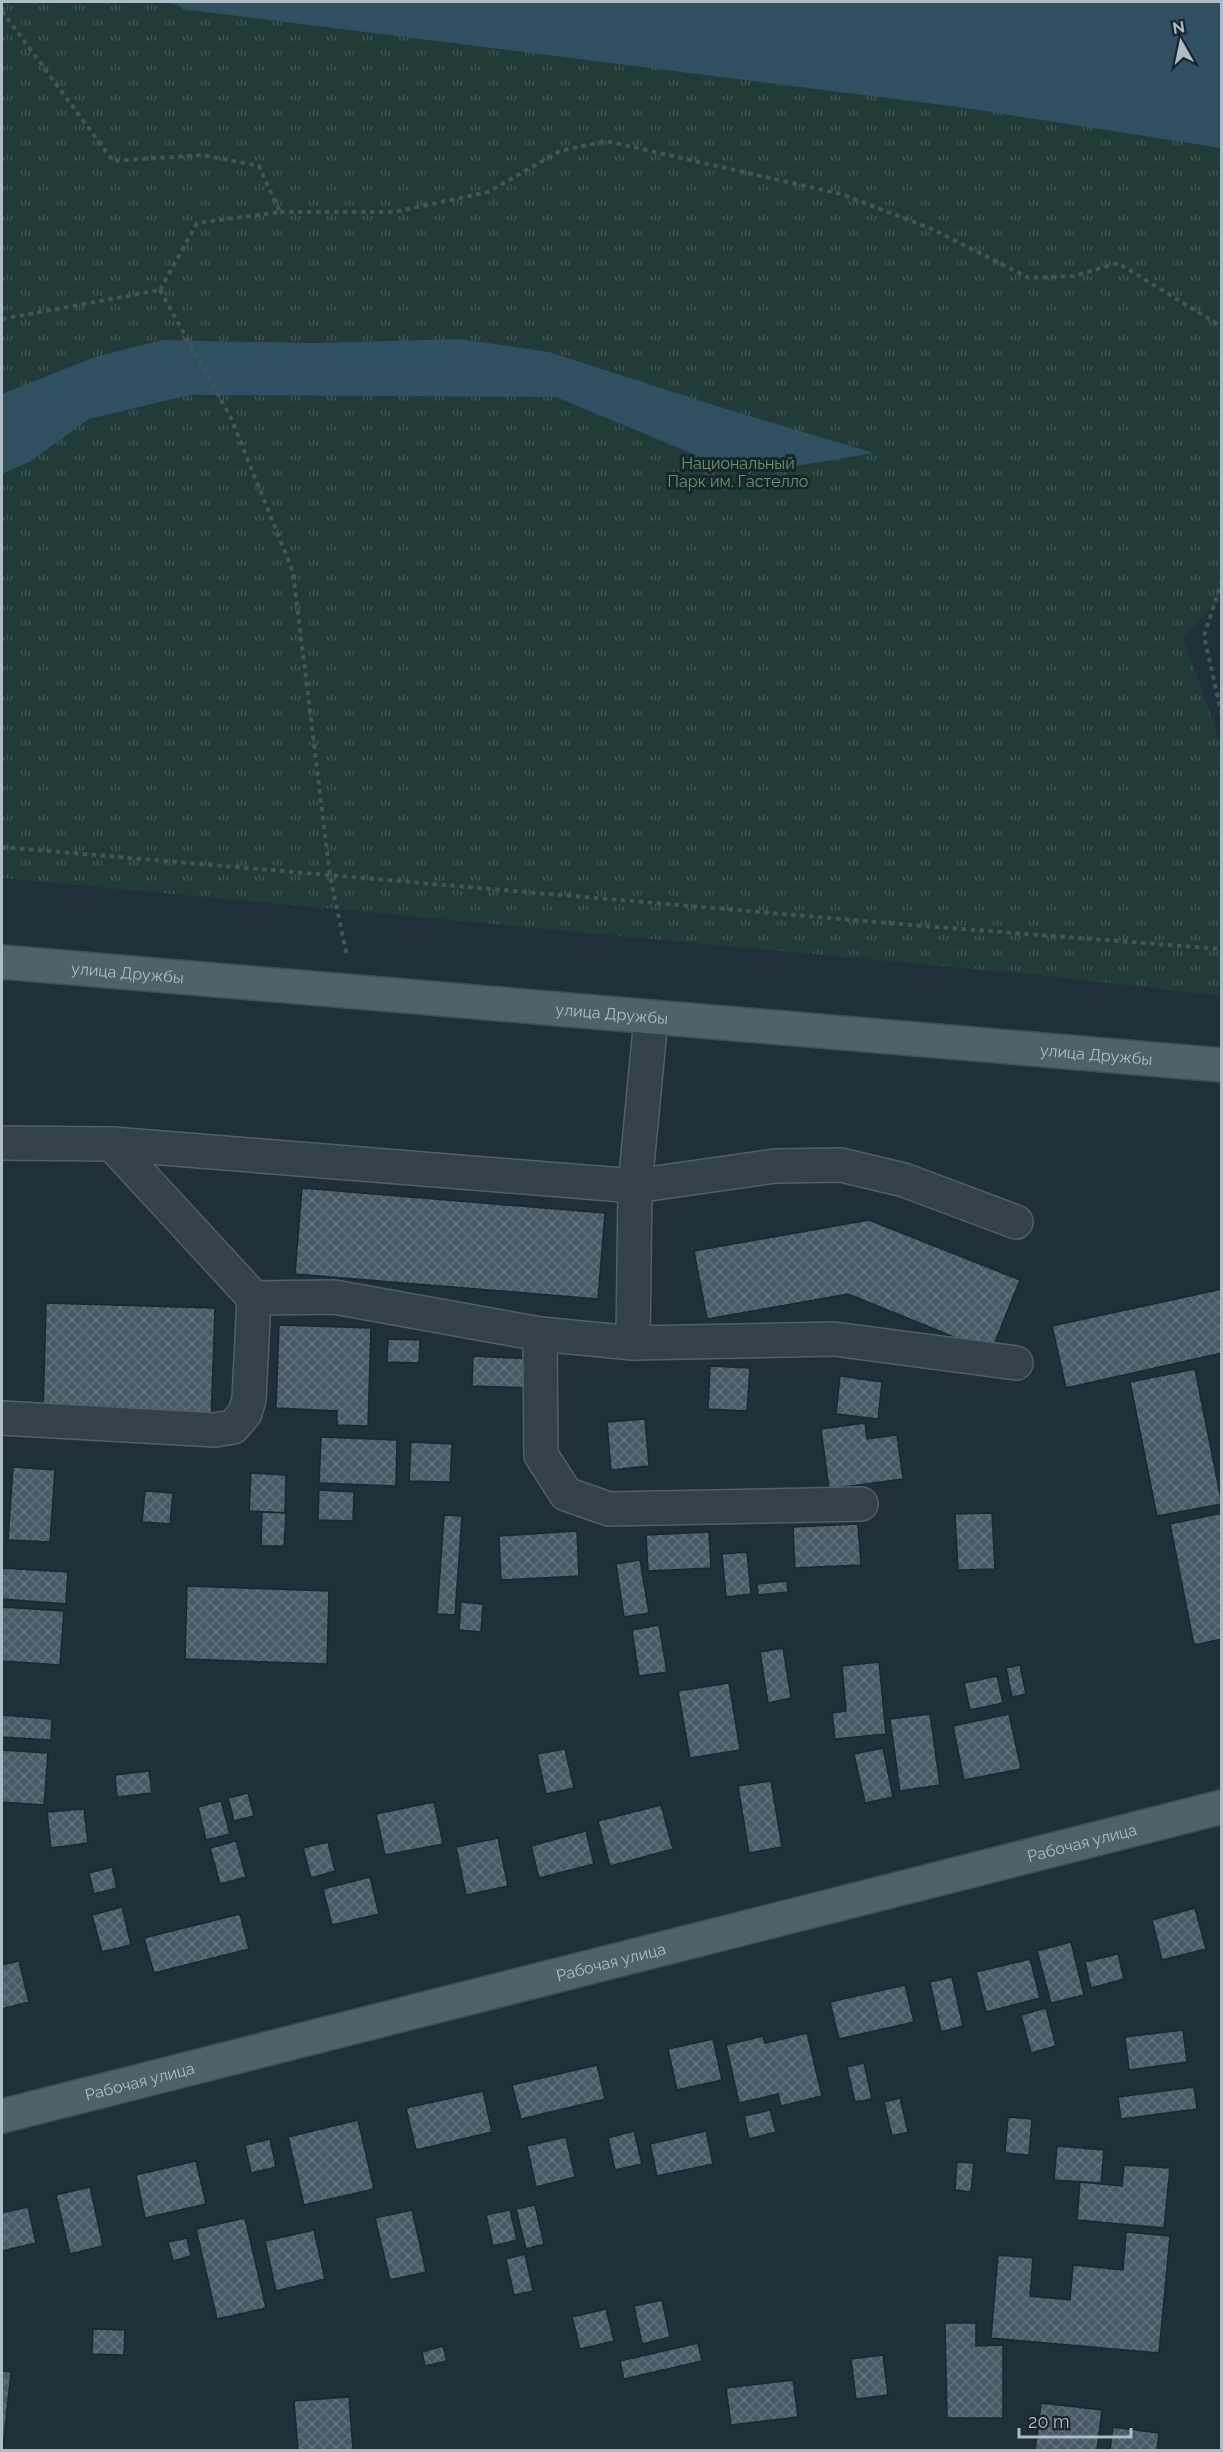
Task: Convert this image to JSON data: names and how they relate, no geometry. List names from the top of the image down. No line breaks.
{"streets":{"main road":["улица Дружбы","Рабочая улица"]},"parks":["Национальный Парк им. Гастелло"],"scale_bar":"20 m","north":"top"}
